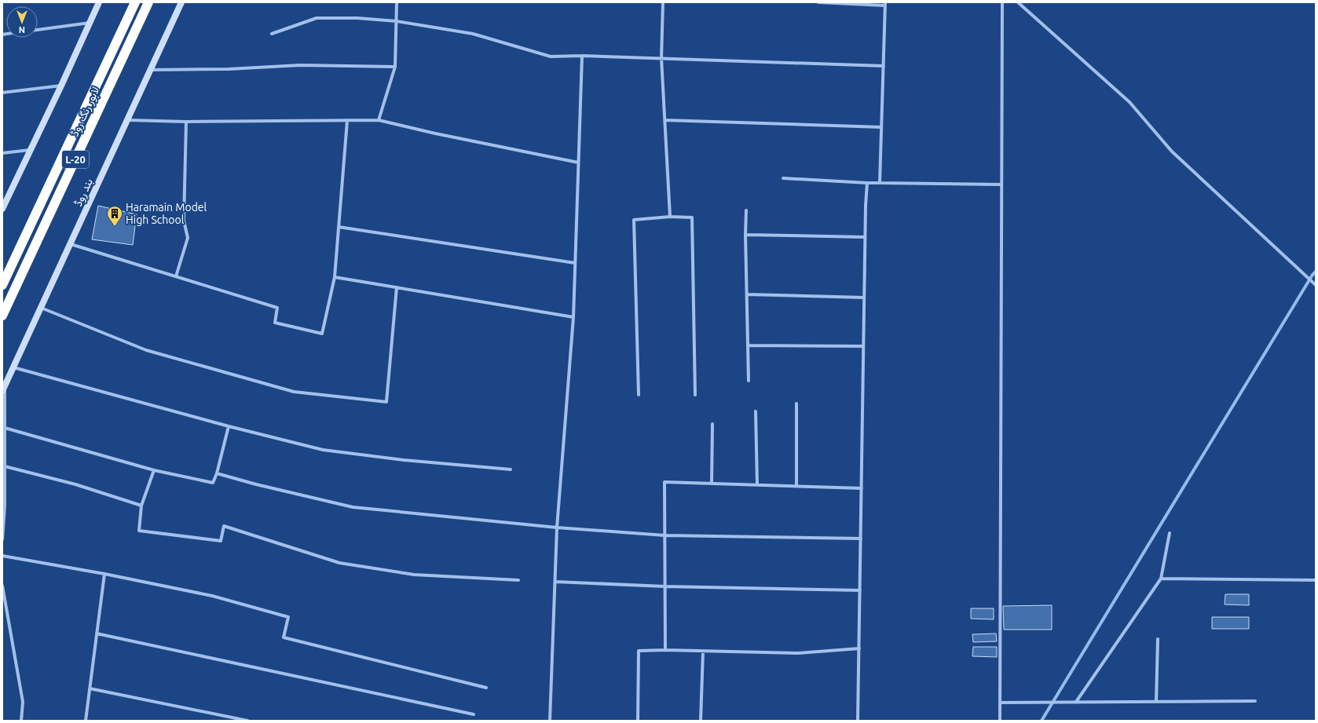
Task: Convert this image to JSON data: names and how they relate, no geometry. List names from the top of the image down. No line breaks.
{"streets":{"highway":["لاہور رنگ روڈ","L-20"],"main road":["بند روڈ"]},"places":{"building":["Haramain Model High School"]},"north":"bottom"}
